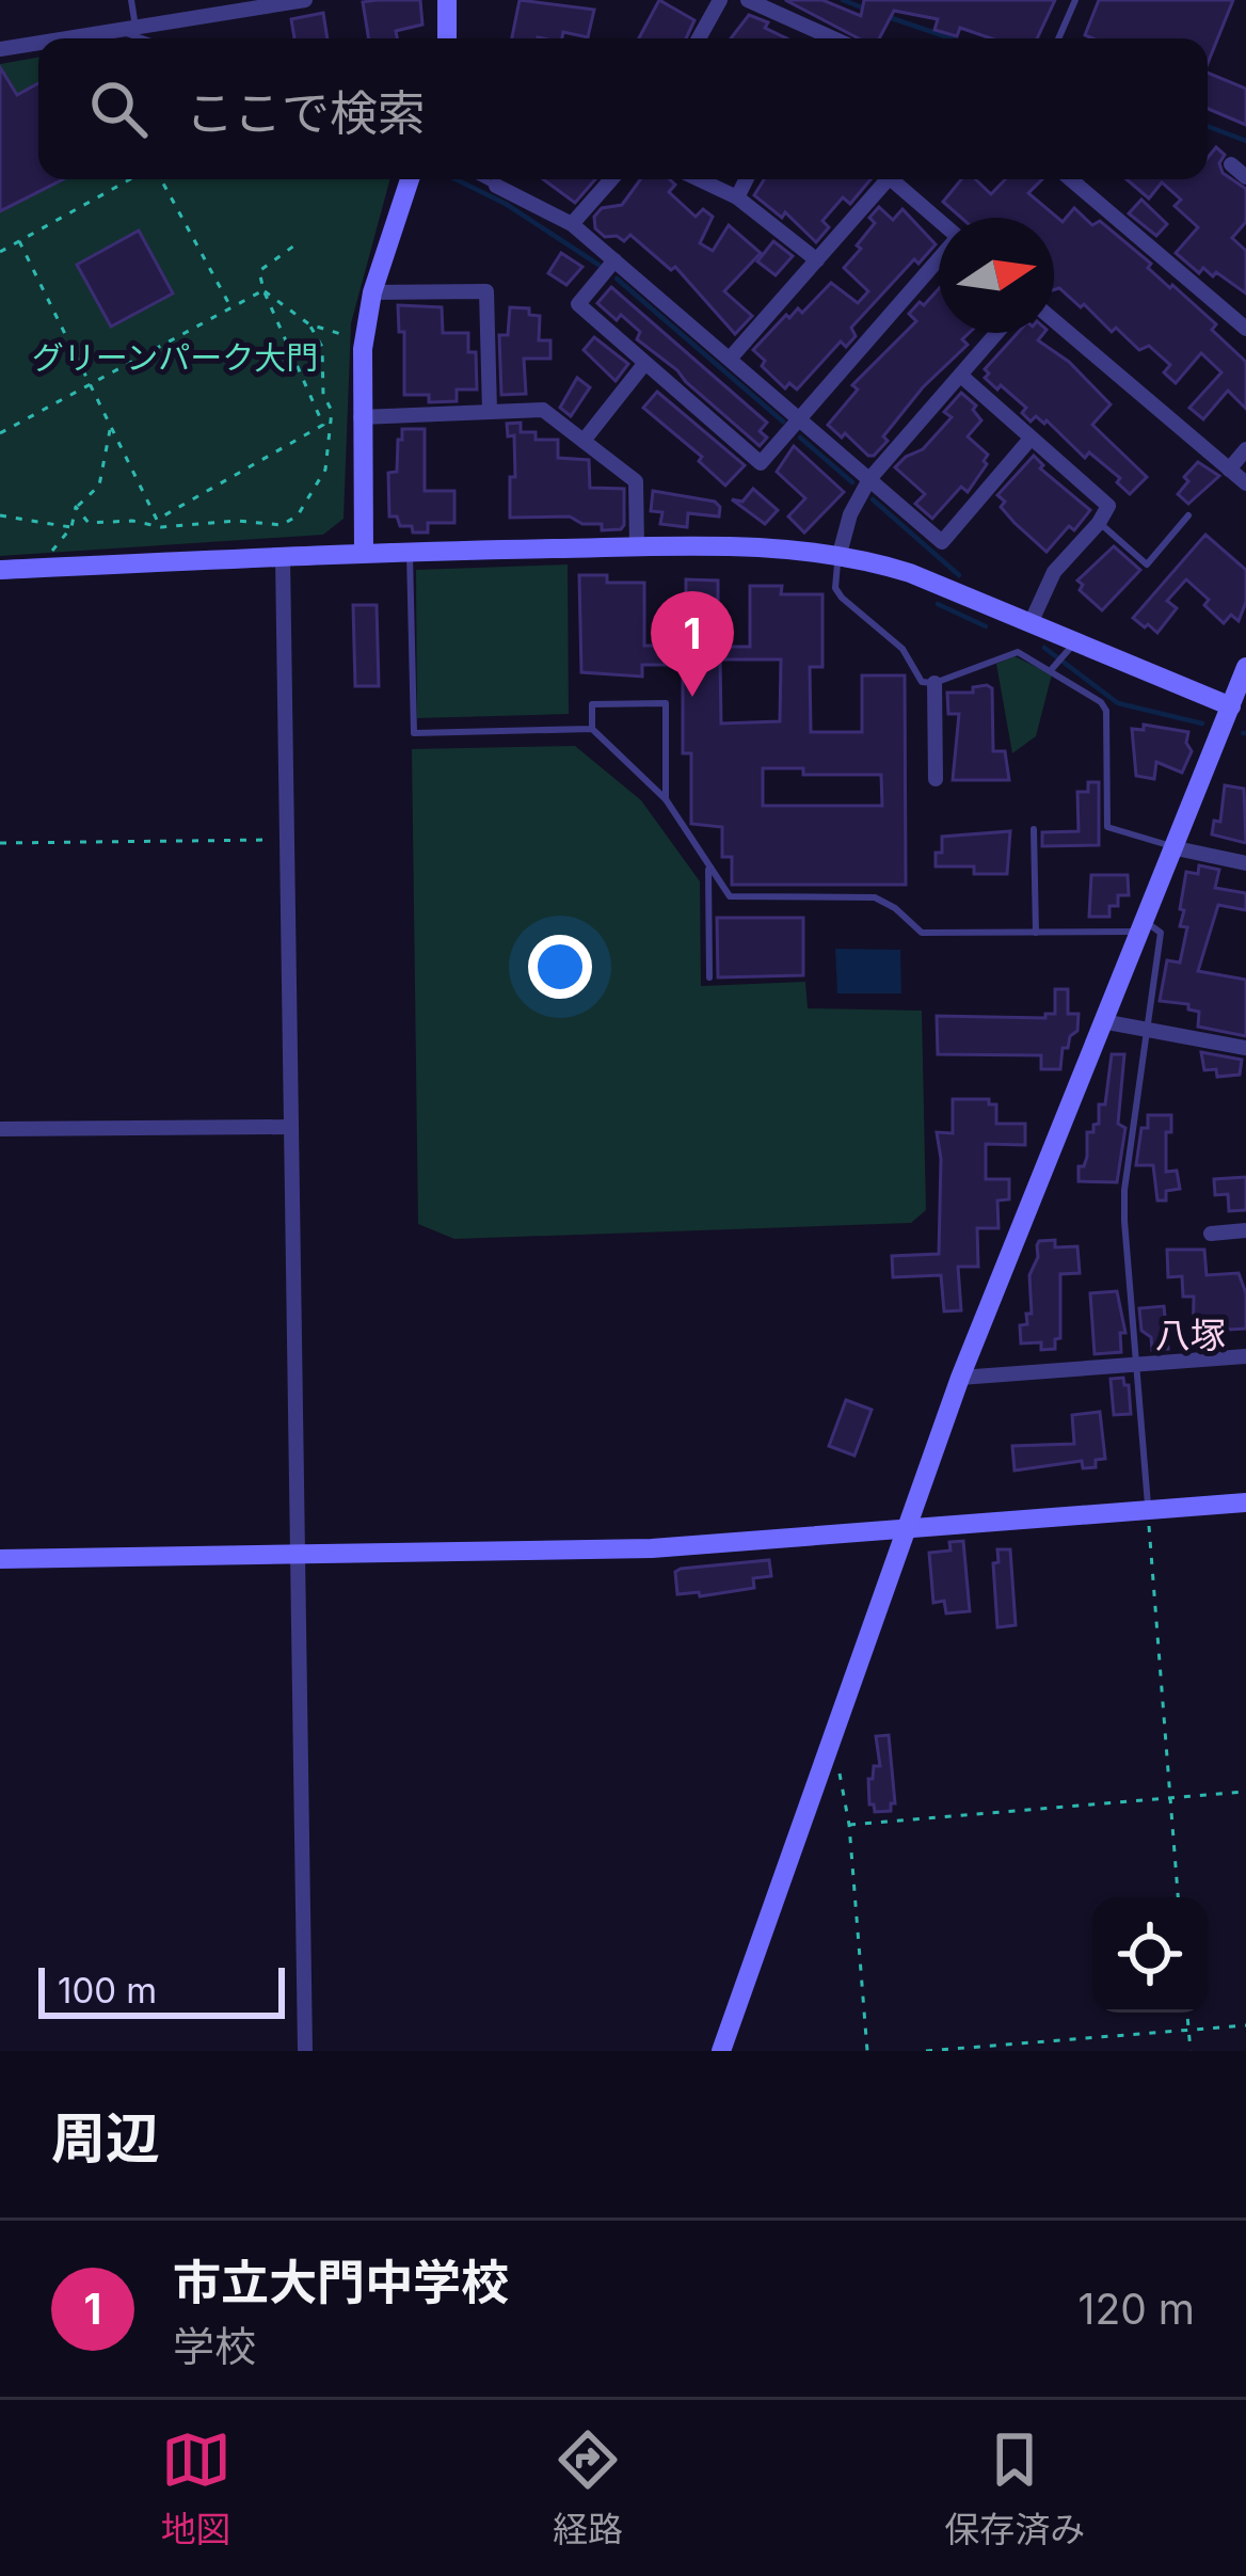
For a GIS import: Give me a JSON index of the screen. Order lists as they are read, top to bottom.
{
  "districts": ["八塚"],
  "parks": ["グリーンパーク大門"],
  "scale_bar": "100 m",
  "north": "right",
  "page": {
    "search": "ここで検索",
    "pins": "1",
    "scale": "100 m",
    "heading": "周辺",
    "list": [
      {
        "mark": "1",
        "name": "市立大門中学校",
        "note": "学校",
        "value": "120 m"
      }
    ],
    "nav": ["地図", "経路", "保存済み"]
  }
}
